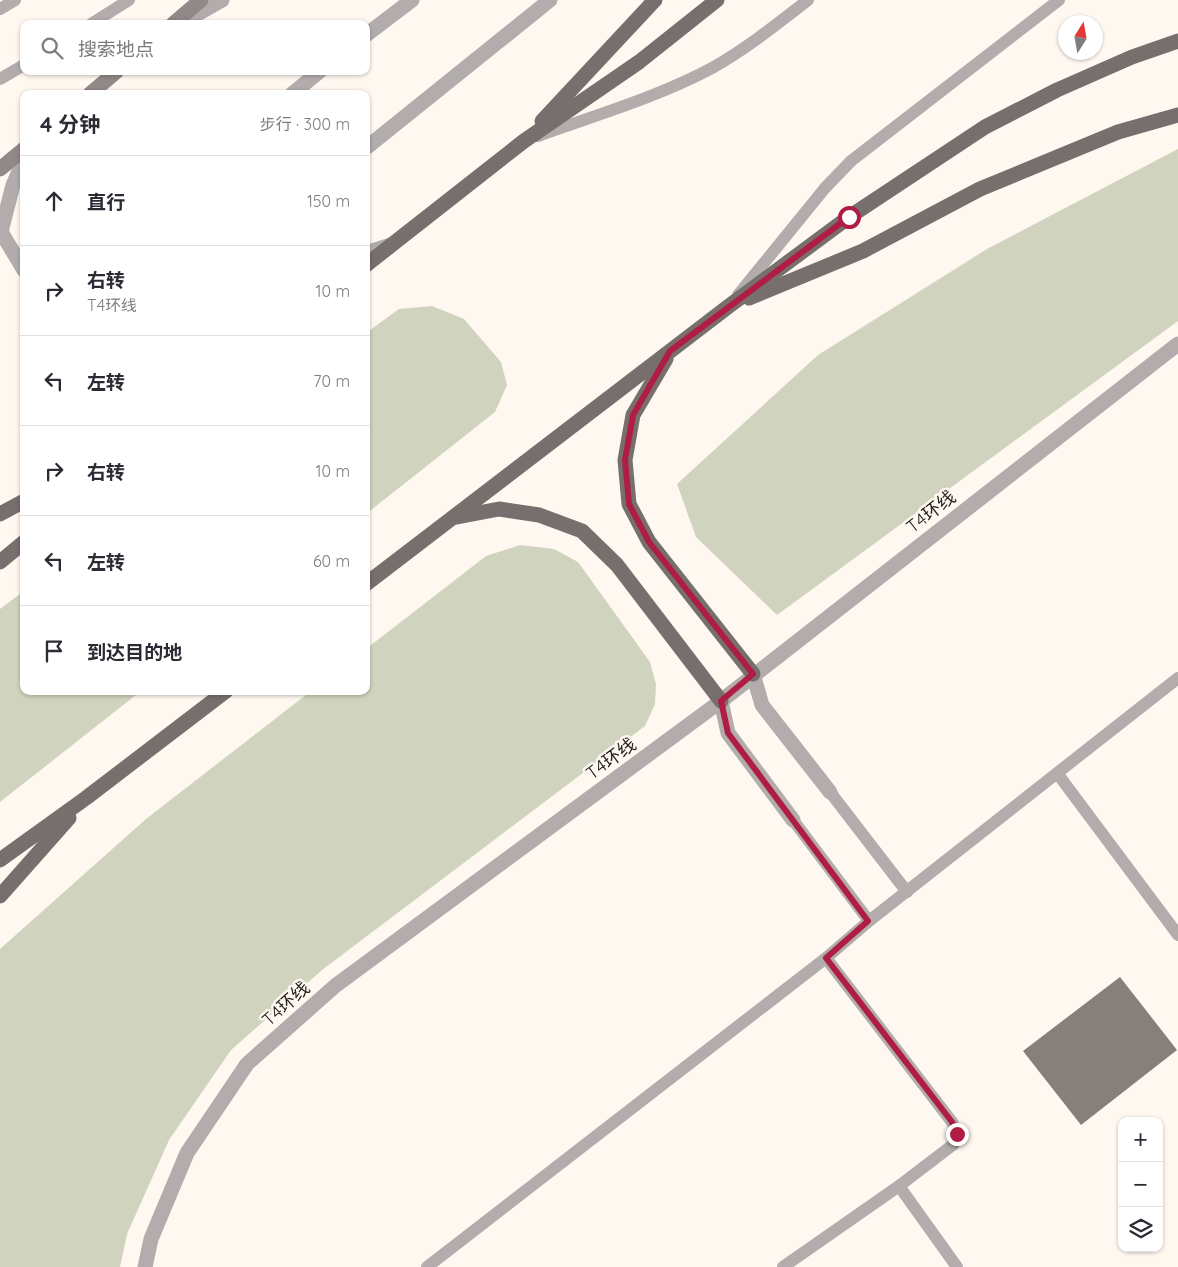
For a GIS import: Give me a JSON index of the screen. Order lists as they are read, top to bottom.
{
  "streets": {
    "street": ["T4环线"]
  },
  "north": "top",
  "page": {
    "search": "搜索地点",
    "heading": ["4 分钟", "步行 · 300 m"],
    "list": [
      ["直行", "150 m"],
      ["右转", "T4环线", "10 m"],
      ["左转", "70 m"],
      ["右转", "10 m"],
      ["左转", "60 m"],
      "到达目的地"
    ],
    "map_buttons": ["+", "−"]
  }
}
